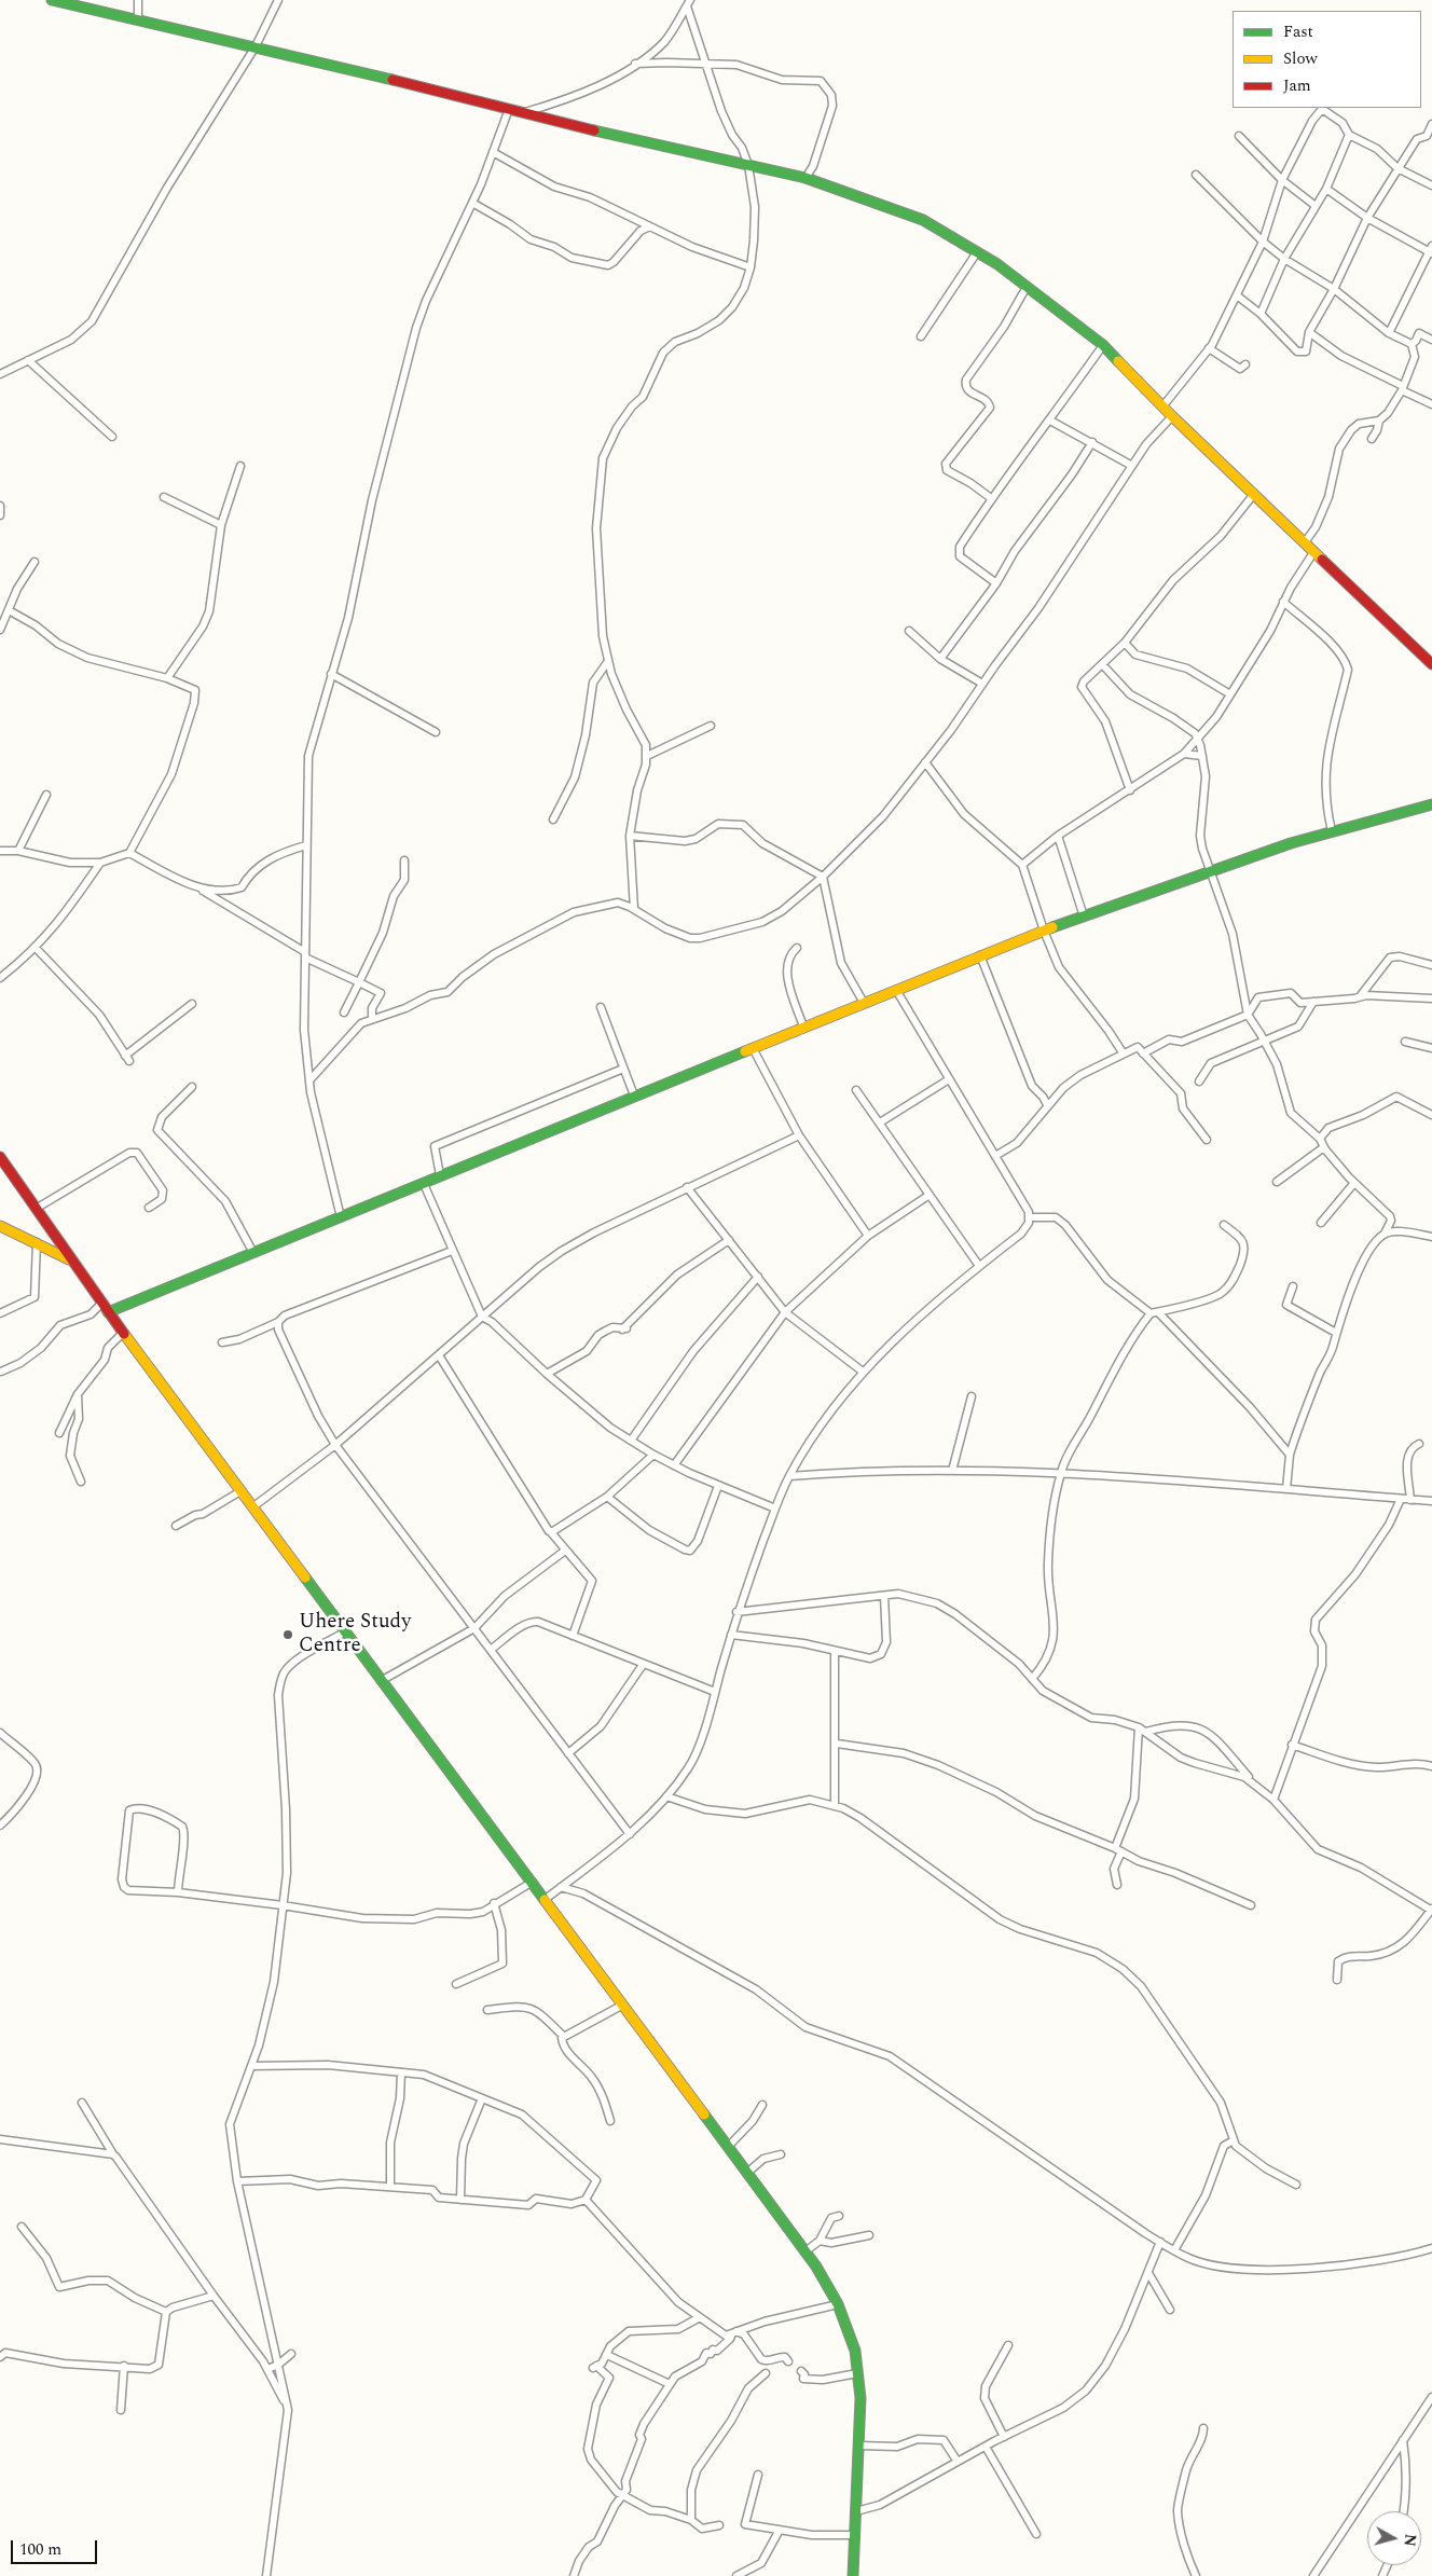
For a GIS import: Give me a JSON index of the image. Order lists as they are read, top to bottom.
{
  "places": ["Uhere Study Centre"],
  "legend": ["Fast", "Slow", "Jam"],
  "scale_bar": "100 m",
  "north": "right"
}
